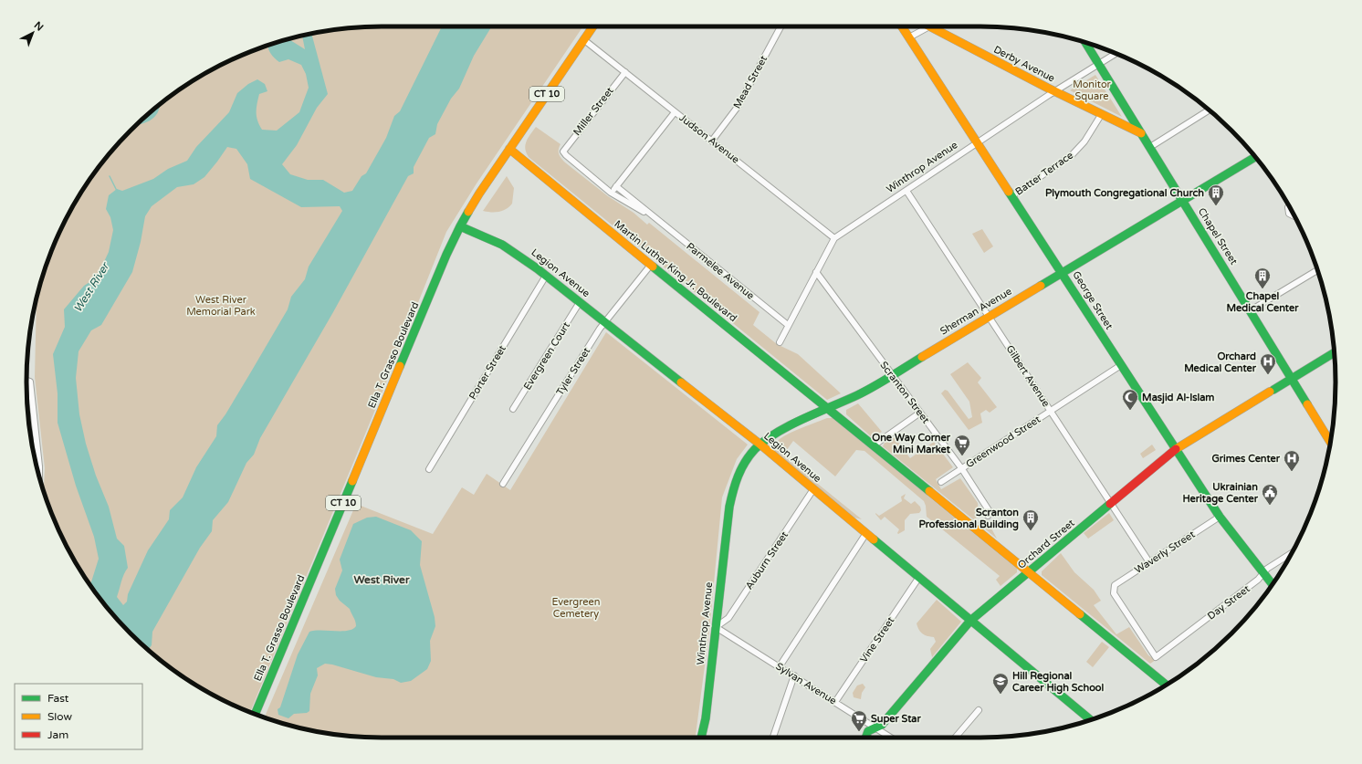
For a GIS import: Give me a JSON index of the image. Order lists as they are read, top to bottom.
{
  "streets": {
    "main road": [
      "Derby Avenue",
      "CT 10",
      "Winthrop Avenue",
      "Chapel Street",
      "Martin Luther King Jr. Boulevard",
      "Legion Avenue",
      "George Street",
      "Sherman Avenue",
      "Ella T. Grasso Boulevard",
      "Orchard Street"
    ],
    "street": [
      "Mead Street",
      "Miller Street",
      "Judson Avenue",
      "Batter Terrace",
      "Parmelee Avenue",
      "Evergreen Court",
      "Tyler Street",
      "Porter Street",
      "Gilbert Avenue",
      "Scranton Street",
      "Greenwood Street",
      "Waverly Street",
      "Auburn Street",
      "Day Street",
      "Vine Street",
      "Sylvan Avenue"
    ]
  },
  "crossings": [
    ["Derby Avenue", "Winthrop Avenue"],
    ["Derby Avenue", "Batter Terrace"],
    ["Derby Avenue", "Chapel Street"],
    ["Mead Street", "Judson Avenue"],
    ["Miller Street", "Judson Avenue"],
    ["Miller Street", "Parmelee Avenue"],
    ["Judson Avenue", "Winthrop Avenue"],
    ["Judson Avenue", "Ella T. Grasso Boulevard"],
    ["Winthrop Avenue", "Chapel Street"],
    ["Winthrop Avenue", "Parmelee Avenue"],
    ["Winthrop Avenue", "George Street"],
    ["Winthrop Avenue", "Sherman Avenue"],
    ["Winthrop Avenue", "Gilbert Avenue"],
    ["Winthrop Avenue", "Scranton Street"],
    ["Winthrop Avenue", "Auburn Street"],
    ["Winthrop Avenue", "Sylvan Avenue"],
    ["Batter Terrace", "George Street"],
    ["Chapel Street", "Sherman Avenue"],
    ["Chapel Street", "Orchard Street"],
    ["Martin Luther King Jr. Boulevard", "Sherman Avenue"],
    ["Martin Luther King Jr. Boulevard", "Ella T. Grasso Boulevard"],
    ["Martin Luther King Jr. Boulevard", "Tyler Street"],
    ["Martin Luther King Jr. Boulevard", "Orchard Street"],
    ["Legion Avenue", "Sherman Avenue"],
    ["Legion Avenue", "Ella T. Grasso Boulevard"],
    ["Legion Avenue", "Evergreen Court"],
    ["Legion Avenue", "Tyler Street"],
    ["Legion Avenue", "Porter Street"],
    ["Legion Avenue", "Orchard Street"],
    ["Legion Avenue", "Auburn Street"],
    ["Legion Avenue", "Vine Street"],
    ["George Street", "Sherman Avenue"],
    ["George Street", "Greenwood Street"],
    ["George Street", "Orchard Street"],
    ["George Street", "Waverly Street"],
    ["George Street", "Day Street"],
    ["Sherman Avenue", "Gilbert Avenue"],
    ["Sherman Avenue", "Scranton Street"],
    ["Gilbert Avenue", "Greenwood Street"],
    ["Gilbert Avenue", "Orchard Street"],
    ["Gilbert Avenue", "Waverly Street"],
    ["Scranton Street", "Greenwood Street"],
    ["Orchard Street", "Sylvan Avenue"],
    ["Waverly Street", "Day Street"],
    ["Auburn Street", "Sylvan Avenue"],
    ["Vine Street", "Sylvan Avenue"]
  ],
  "districts": ["West River"],
  "water": ["West River"],
  "parks": ["Monitor Square", "West River Memorial Park", "Evergreen Cemetery"],
  "places": {
    "building": ["Plymouth Congregational Church", "Chapel Medical Center", "Scranton Professional Building"],
    "hospital": ["Orchard Medical Center", "Grimes Center"],
    "mosque": ["Masjid Al-Islam"],
    "supermarket": ["One Way Corner Mini Market", "Super Star"],
    "public building": ["Ukrainian Heritage Center"],
    "school or university": ["Hill Regional Career High School"]
  },
  "legend": ["Fast", "Slow", "Jam"],
  "north": "top right"
}
